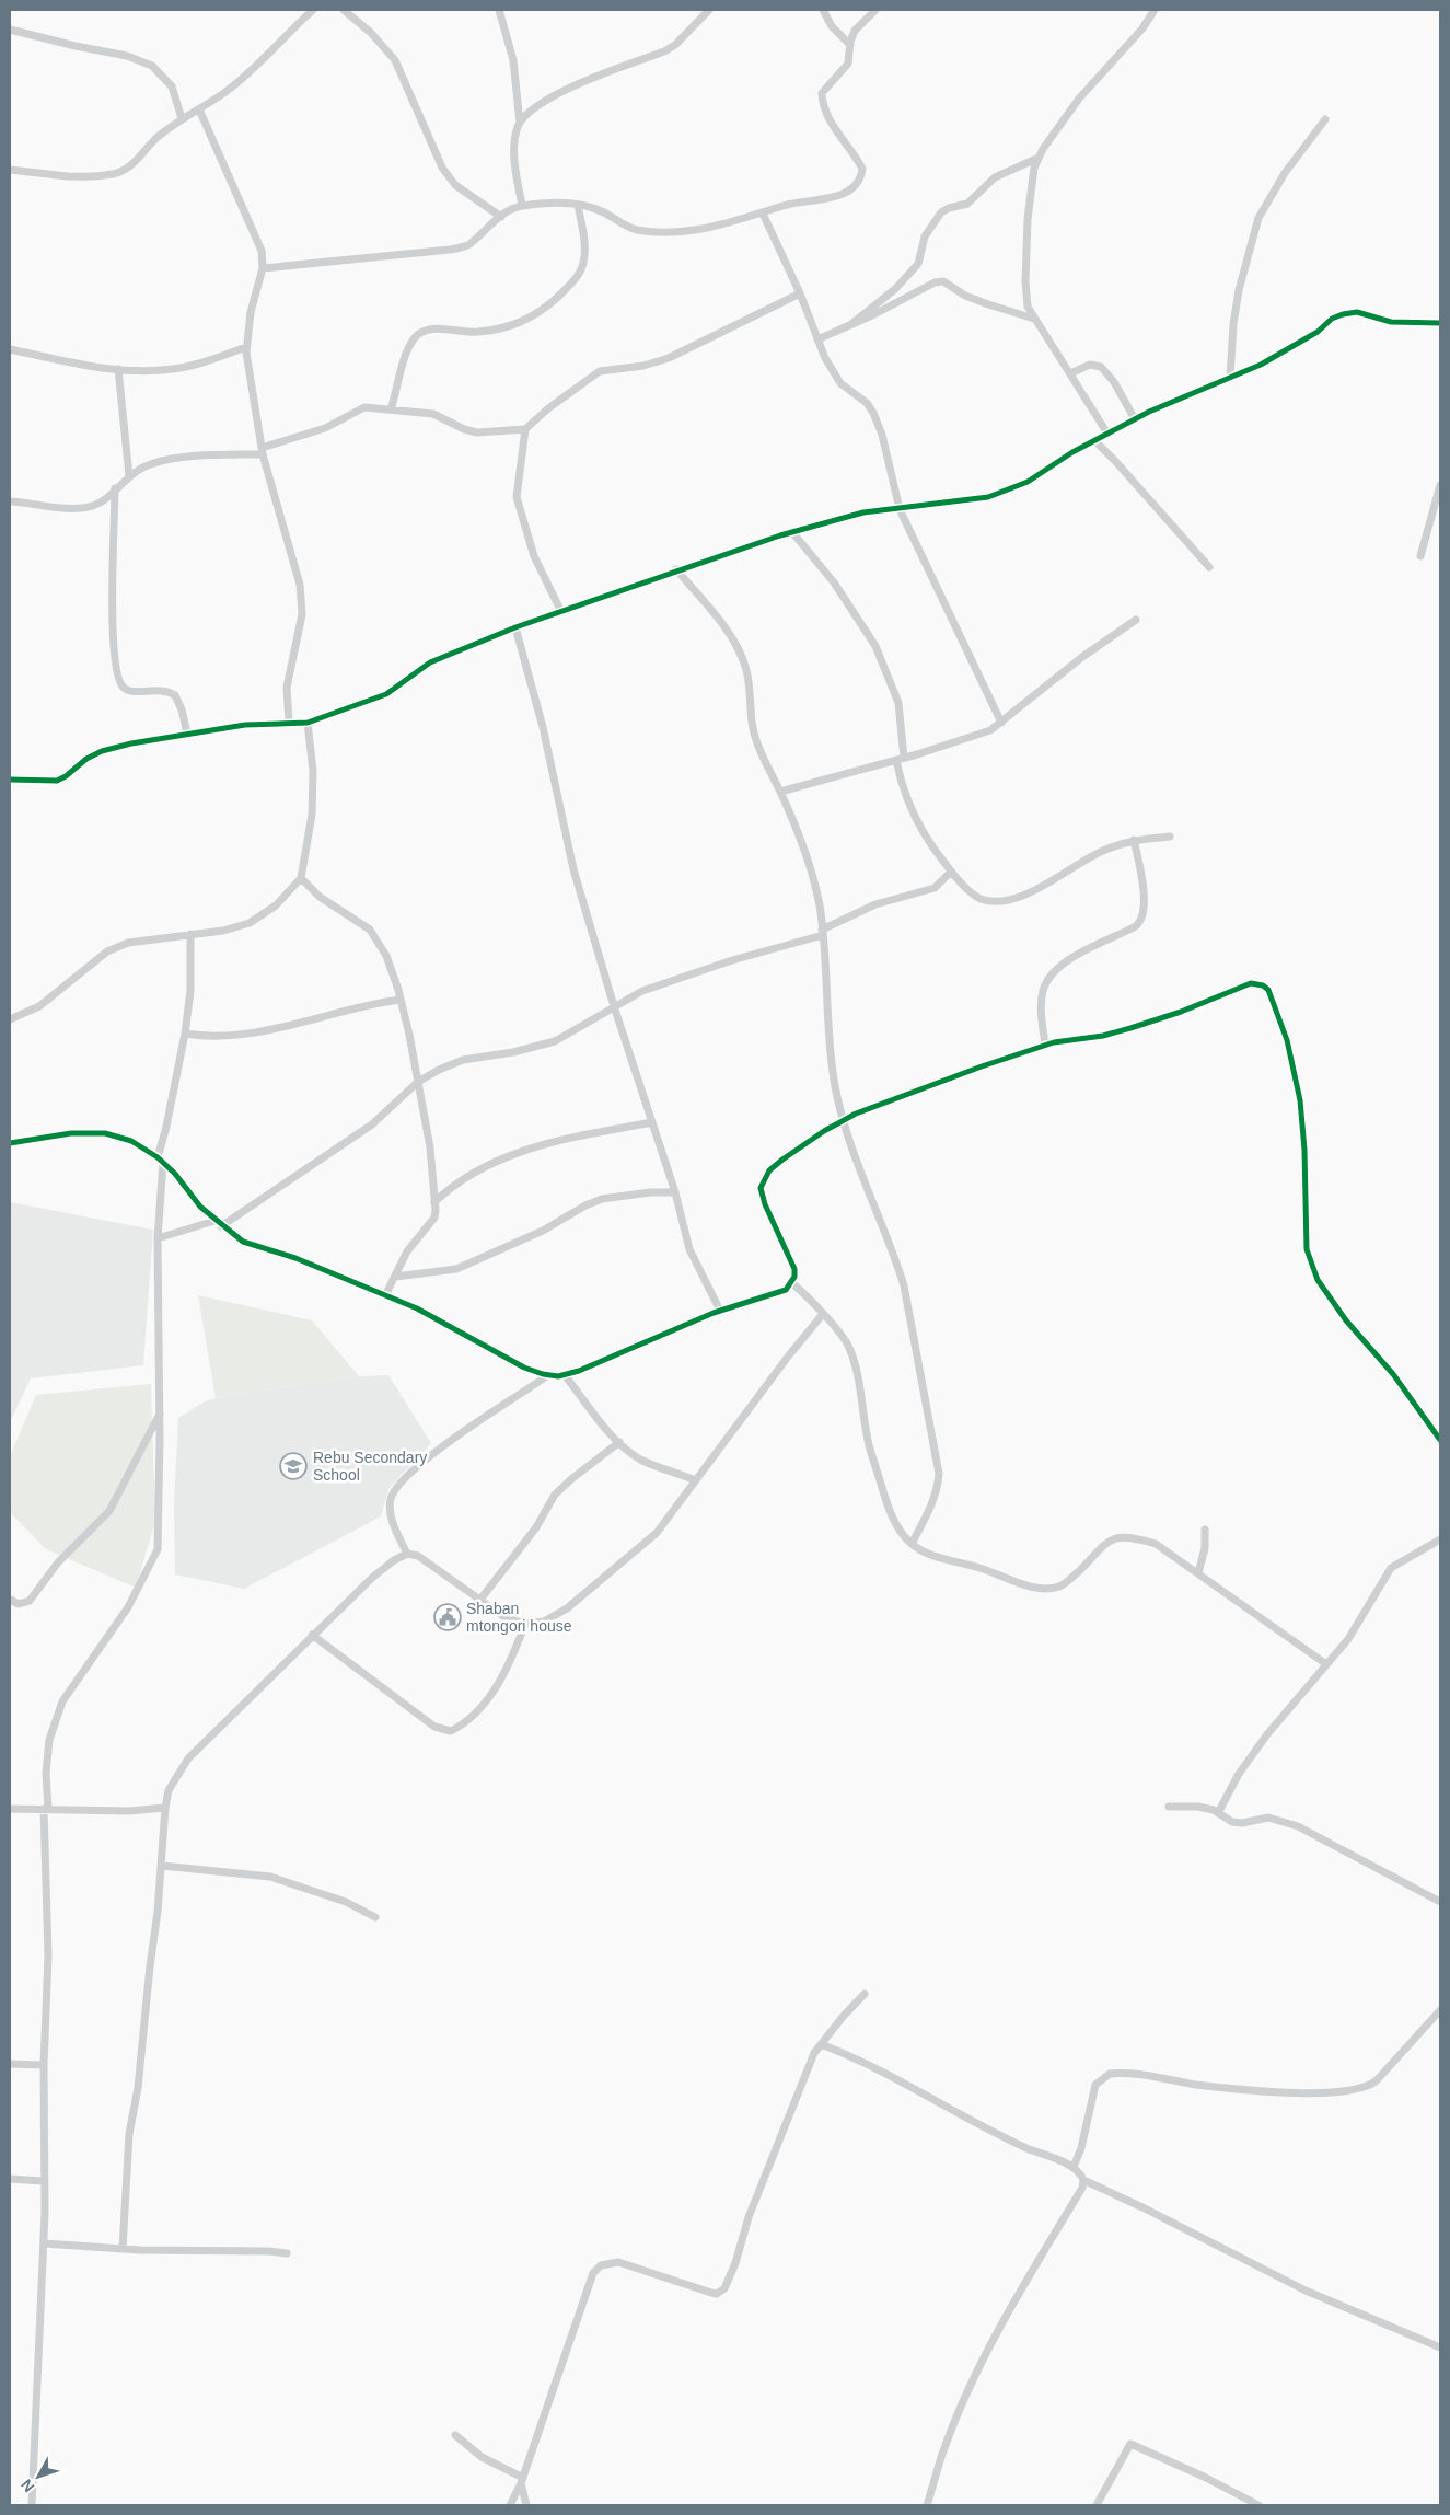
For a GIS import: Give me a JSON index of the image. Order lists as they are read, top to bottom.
{
  "places": {
    "school or university": ["Rebu Secondary School"],
    "public building": ["Shaban mtongori house"]
  },
  "north": "bottom left"
}
